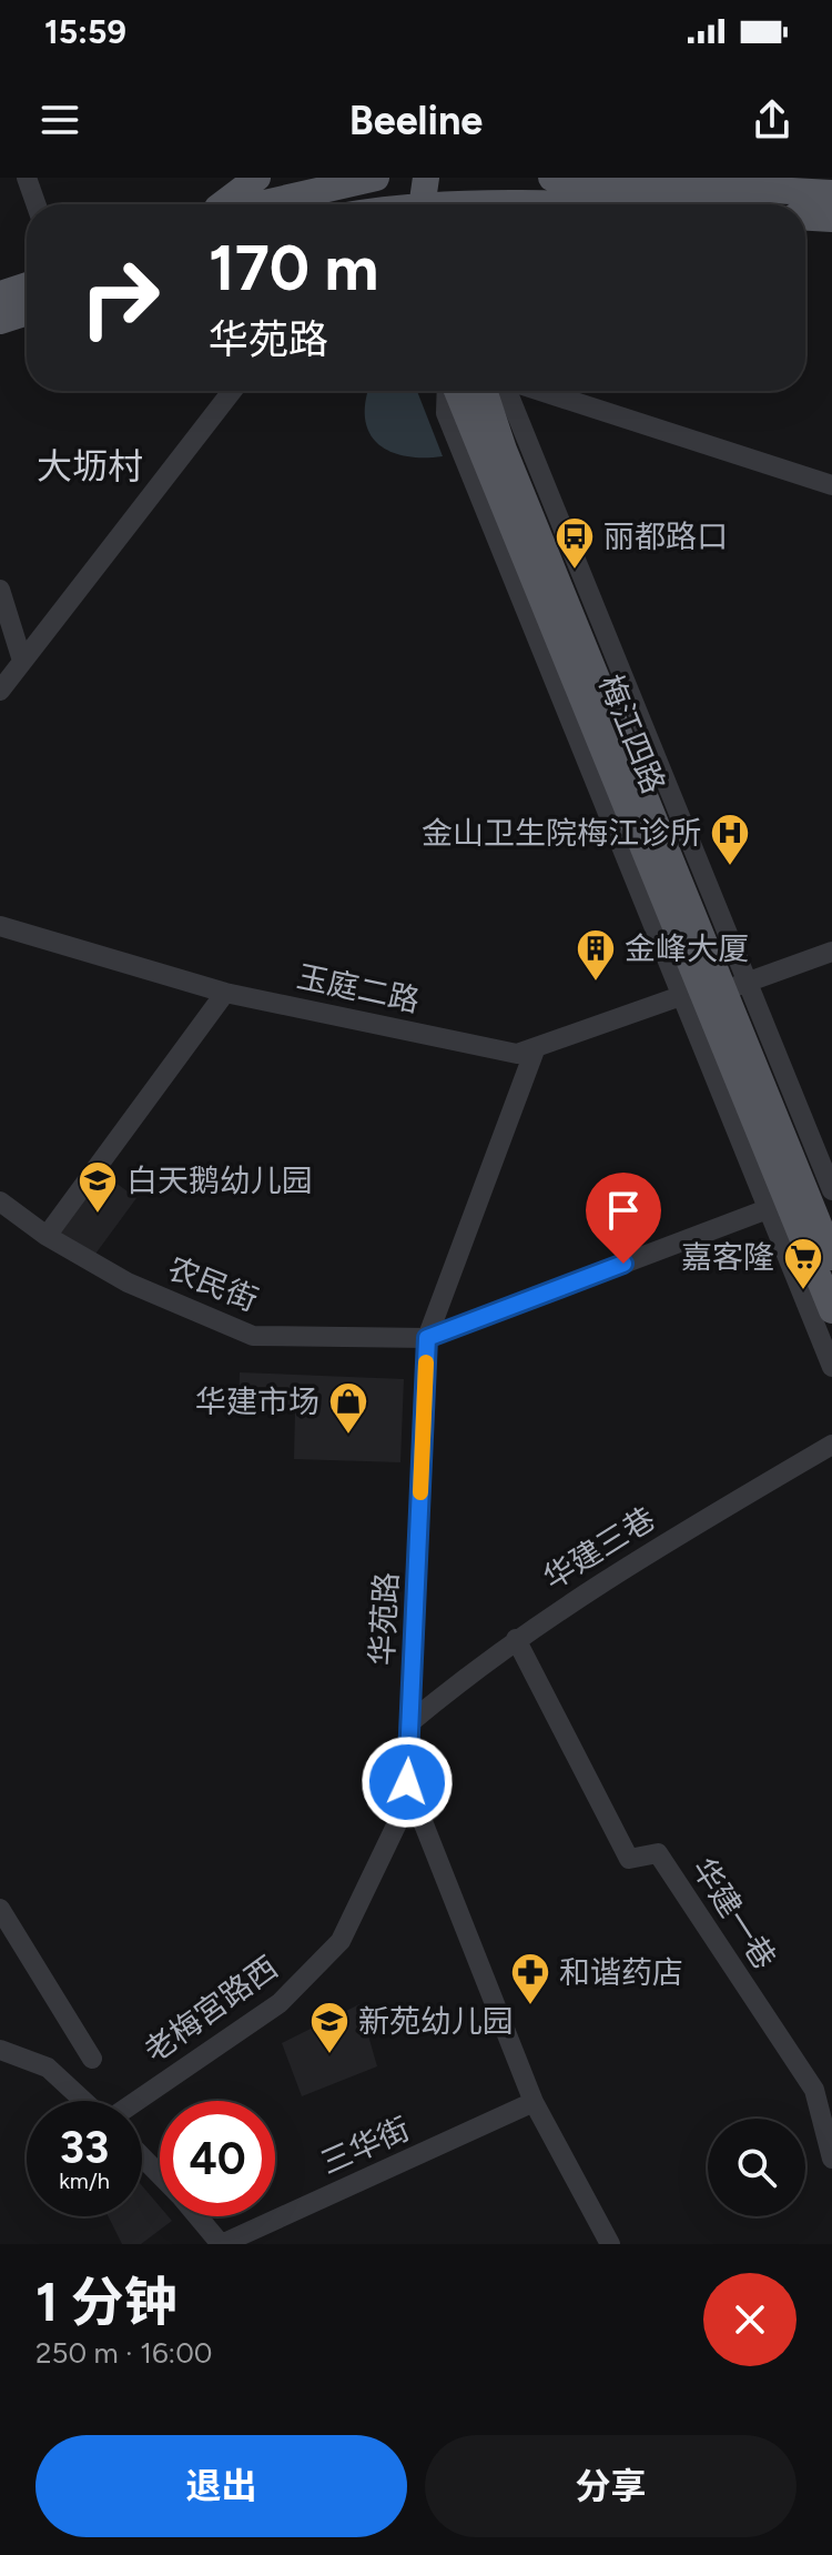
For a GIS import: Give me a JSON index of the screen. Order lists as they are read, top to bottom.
{
  "streets": {
    "main road": ["梅江四路"],
    "street": [
      "玉庭二路",
      "农民街",
      "华建三巷",
      "华苑路",
      "华建一巷",
      "老梅宮路西",
      "三华街"
    ]
  },
  "crossings": [
    ["梅江四路", "玉庭二路"],
    ["玉庭二路", "华苑路"],
    ["农民街", "华苑路"],
    ["华建三巷", "华苑路"],
    ["华建三巷", "华建一巷"],
    ["华苑路", "老梅宮路西"],
    ["华苑路", "三华街"]
  ],
  "districts": ["大坜村"],
  "places": {
    "bus stop": ["丽都路口"],
    "hospital": ["金山卫生院梅江诊所"],
    "building": ["金峰大厦"],
    "school or university": ["白天鹅幼儿园", "新苑幼儿园"],
    "supermarket": ["嘉客隆"],
    "shop": ["华建市场"],
    "pharmacy": ["和谐药店"]
  },
  "page": {
    "status": "15:59",
    "header": "Beeline",
    "turn": ["170 m", "华苑路"],
    "speed": "33 km/h",
    "limit": "40",
    "heading": ["1 分钟", "250 m · 16:00"],
    "buttons": ["退出", "分享"]
  }
}
